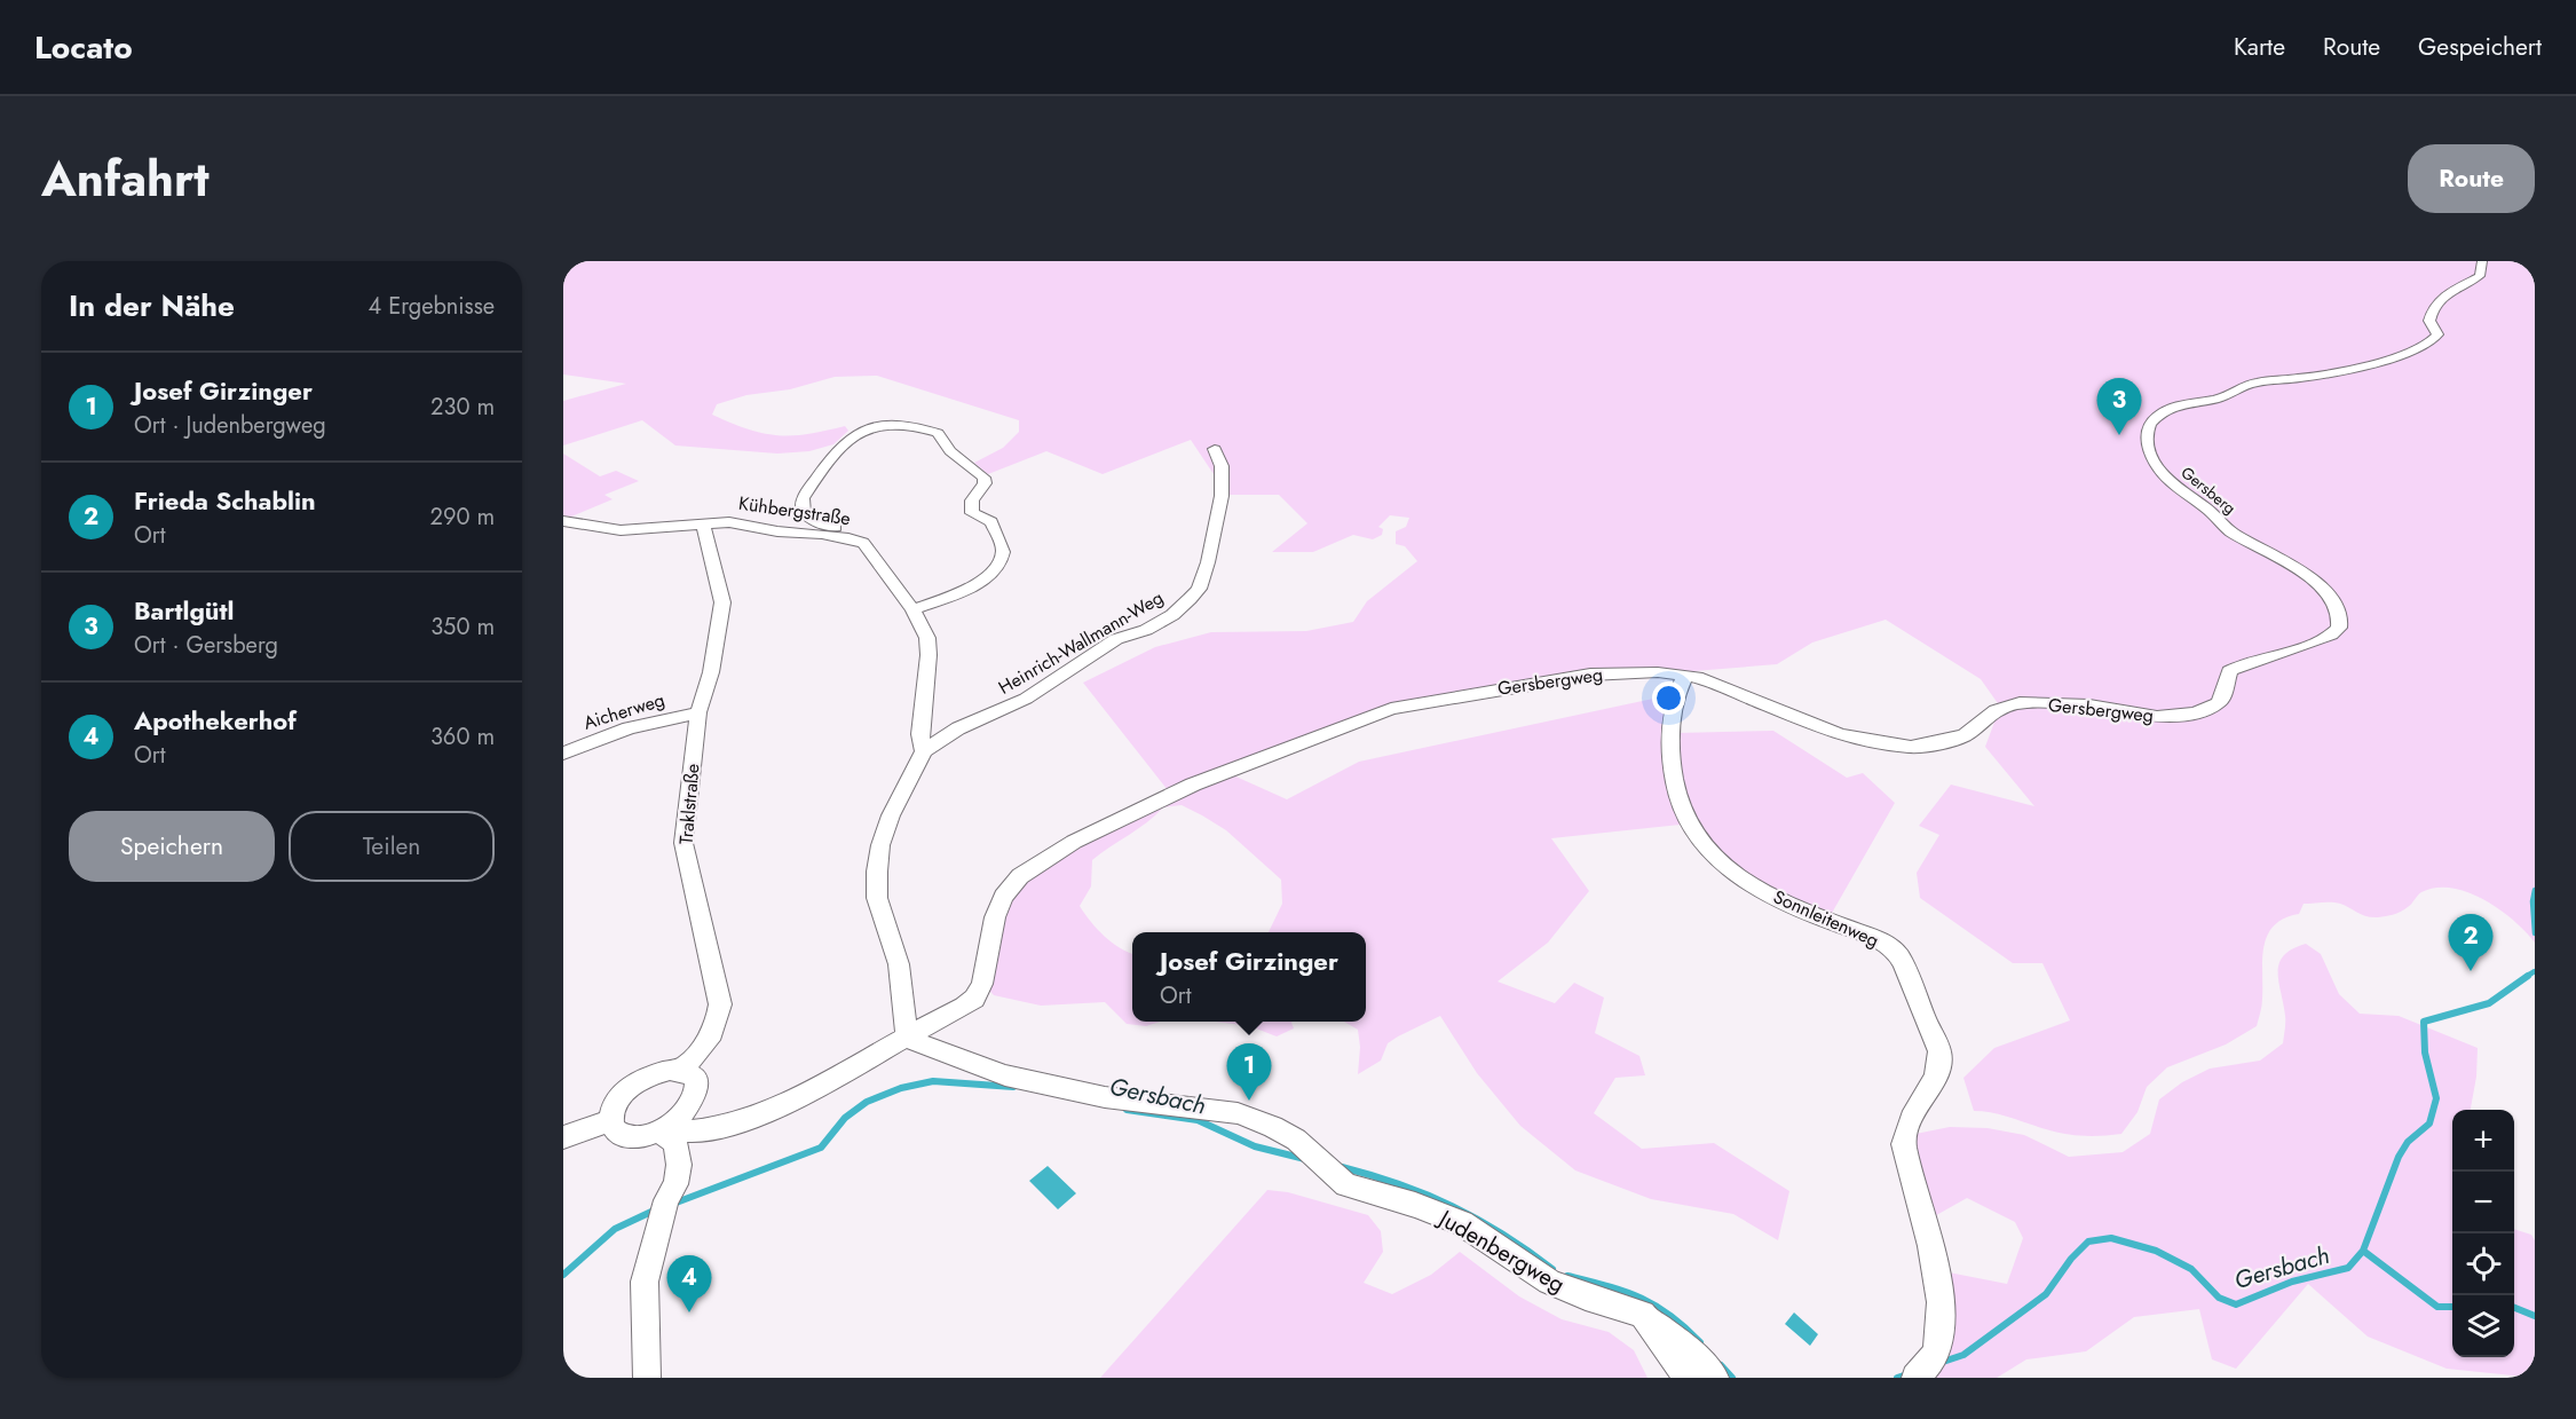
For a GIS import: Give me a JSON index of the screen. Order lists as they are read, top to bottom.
{
  "streets": {
    "street": [
      "Gersberg",
      "Kühbergstraße",
      "Heinrich-Wallmann-Weg",
      "Gersbergweg",
      "Aicherweg",
      "Traklstraße",
      "Sonnleitenweg",
      "Judenbergweg"
    ]
  },
  "crossings": [
    ["Gersberg", "Gersbergweg"],
    ["Kühbergstraße", "Heinrich-Wallmann-Weg"],
    ["Kühbergstraße", "Traklstraße"],
    ["Gersbergweg", "Sonnleitenweg"],
    ["Gersbergweg", "Judenbergweg"],
    ["Aicherweg", "Traklstraße"]
  ],
  "water": ["Gersbach"],
  "page": {
    "header": "Locato",
    "nav": ["Karte", "Route", "Gespeichert"],
    "title": "Anfahrt",
    "buttons": [
      "Route",
      ["Speichern", "Teilen"]
    ],
    "heading": ["In der Nähe", "4 Ergebnisse"],
    "list": [
      {
        "mark": "1",
        "name": "Josef Girzinger",
        "note": "Ort · Judenbergweg",
        "value": "230 m"
      },
      {
        "mark": "2",
        "name": "Frieda Schablin",
        "note": "Ort",
        "value": "290 m"
      },
      {
        "mark": "3",
        "name": "Bartlgütl",
        "note": "Ort · Gersberg",
        "value": "350 m"
      },
      {
        "mark": "4",
        "name": "Apothekerhof",
        "note": "Ort",
        "value": "360 m"
      }
    ],
    "pins": [
      "3",
      "2",
      "1",
      "4"
    ],
    "popup": ["Josef Girzinger", "Ort"],
    "map_buttons": ["+", "−"]
  }
}
